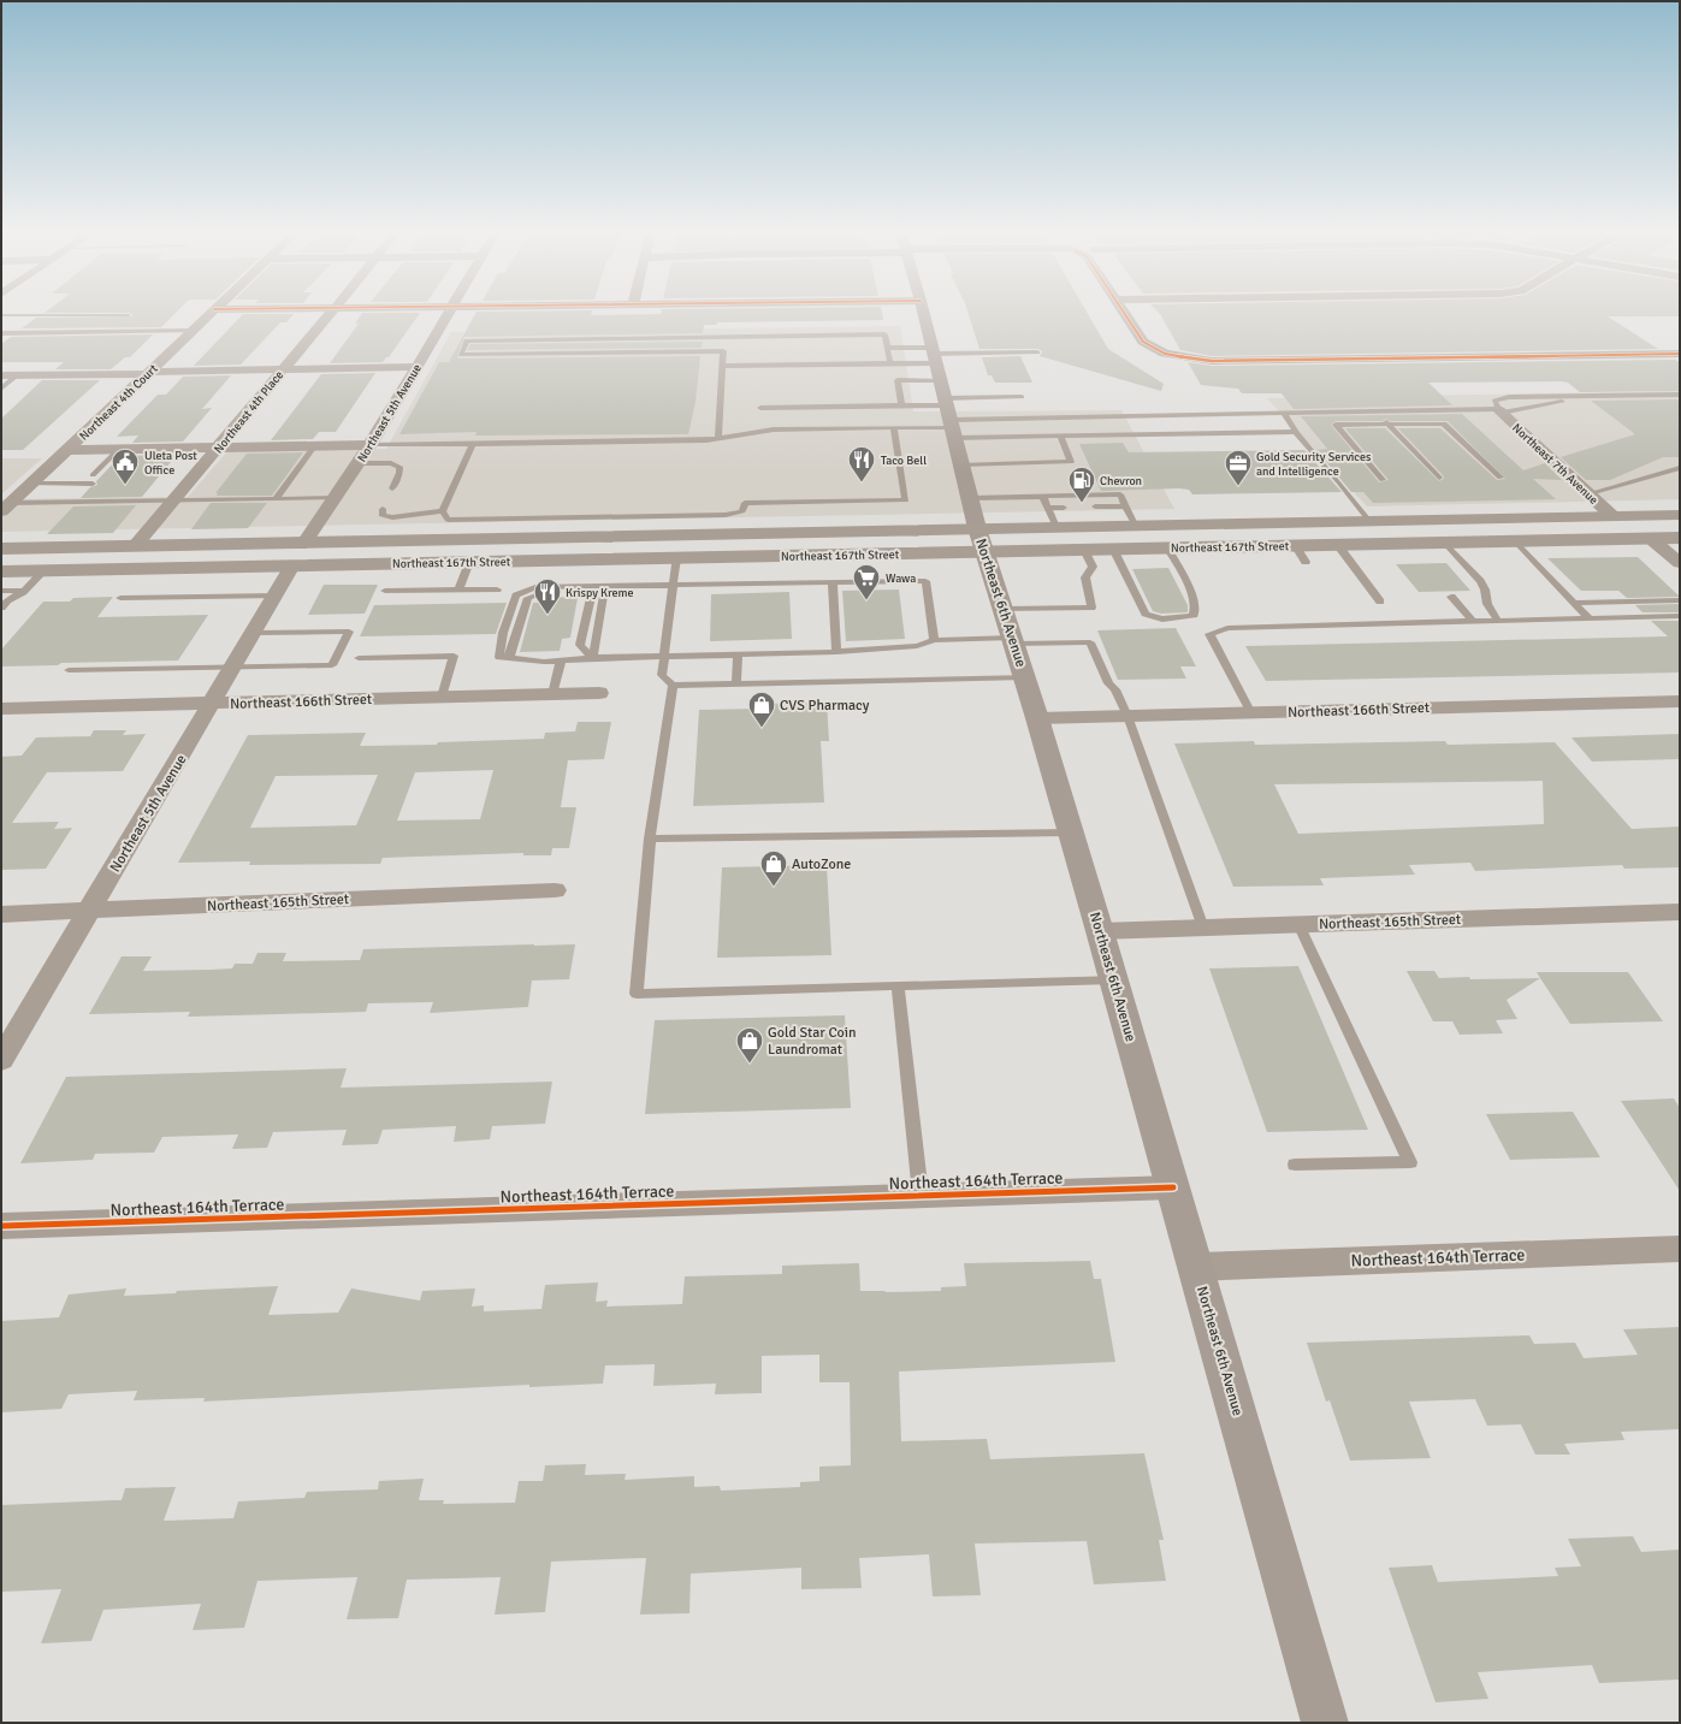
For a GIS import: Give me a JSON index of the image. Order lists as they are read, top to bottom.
{
  "streets": {
    "main road": ["Northeast 167th Street", "Northeast 6th Avenue"],
    "street": [
      "Northeast 4th Court",
      "Northeast 4th Place",
      "Northeast 5th Avenue",
      "Northeast 7th Avenue",
      "Northeast 166th Street",
      "Northeast 165th Street",
      "Northeast 164th Terrace"
    ]
  },
  "crossings": [
    ["Northeast 4th Place", "Northeast 167th Street"],
    ["Northeast 5th Avenue", "Northeast 167th Street"],
    ["Northeast 5th Avenue", "Northeast 166th Street"],
    ["Northeast 5th Avenue", "Northeast 165th Street"],
    ["Northeast 7th Avenue", "Northeast 167th Street"],
    ["Northeast 167th Street", "Northeast 6th Avenue"],
    ["Northeast 6th Avenue", "Northeast 166th Street"],
    ["Northeast 6th Avenue", "Northeast 165th Street"],
    ["Northeast 6th Avenue", "Northeast 164th Terrace"]
  ],
  "places": {
    "restaurant": ["Taco Bell", "Krispy Kreme"],
    "public building": ["Uleta Post Office"],
    "office": ["Gold Security Services and Intelligence"],
    "fuel station": ["Chevron"],
    "supermarket": ["Wawa"],
    "shop": ["CVS Pharmacy", "AutoZone", "Gold Star Coin Laundromat"]
  }
}
